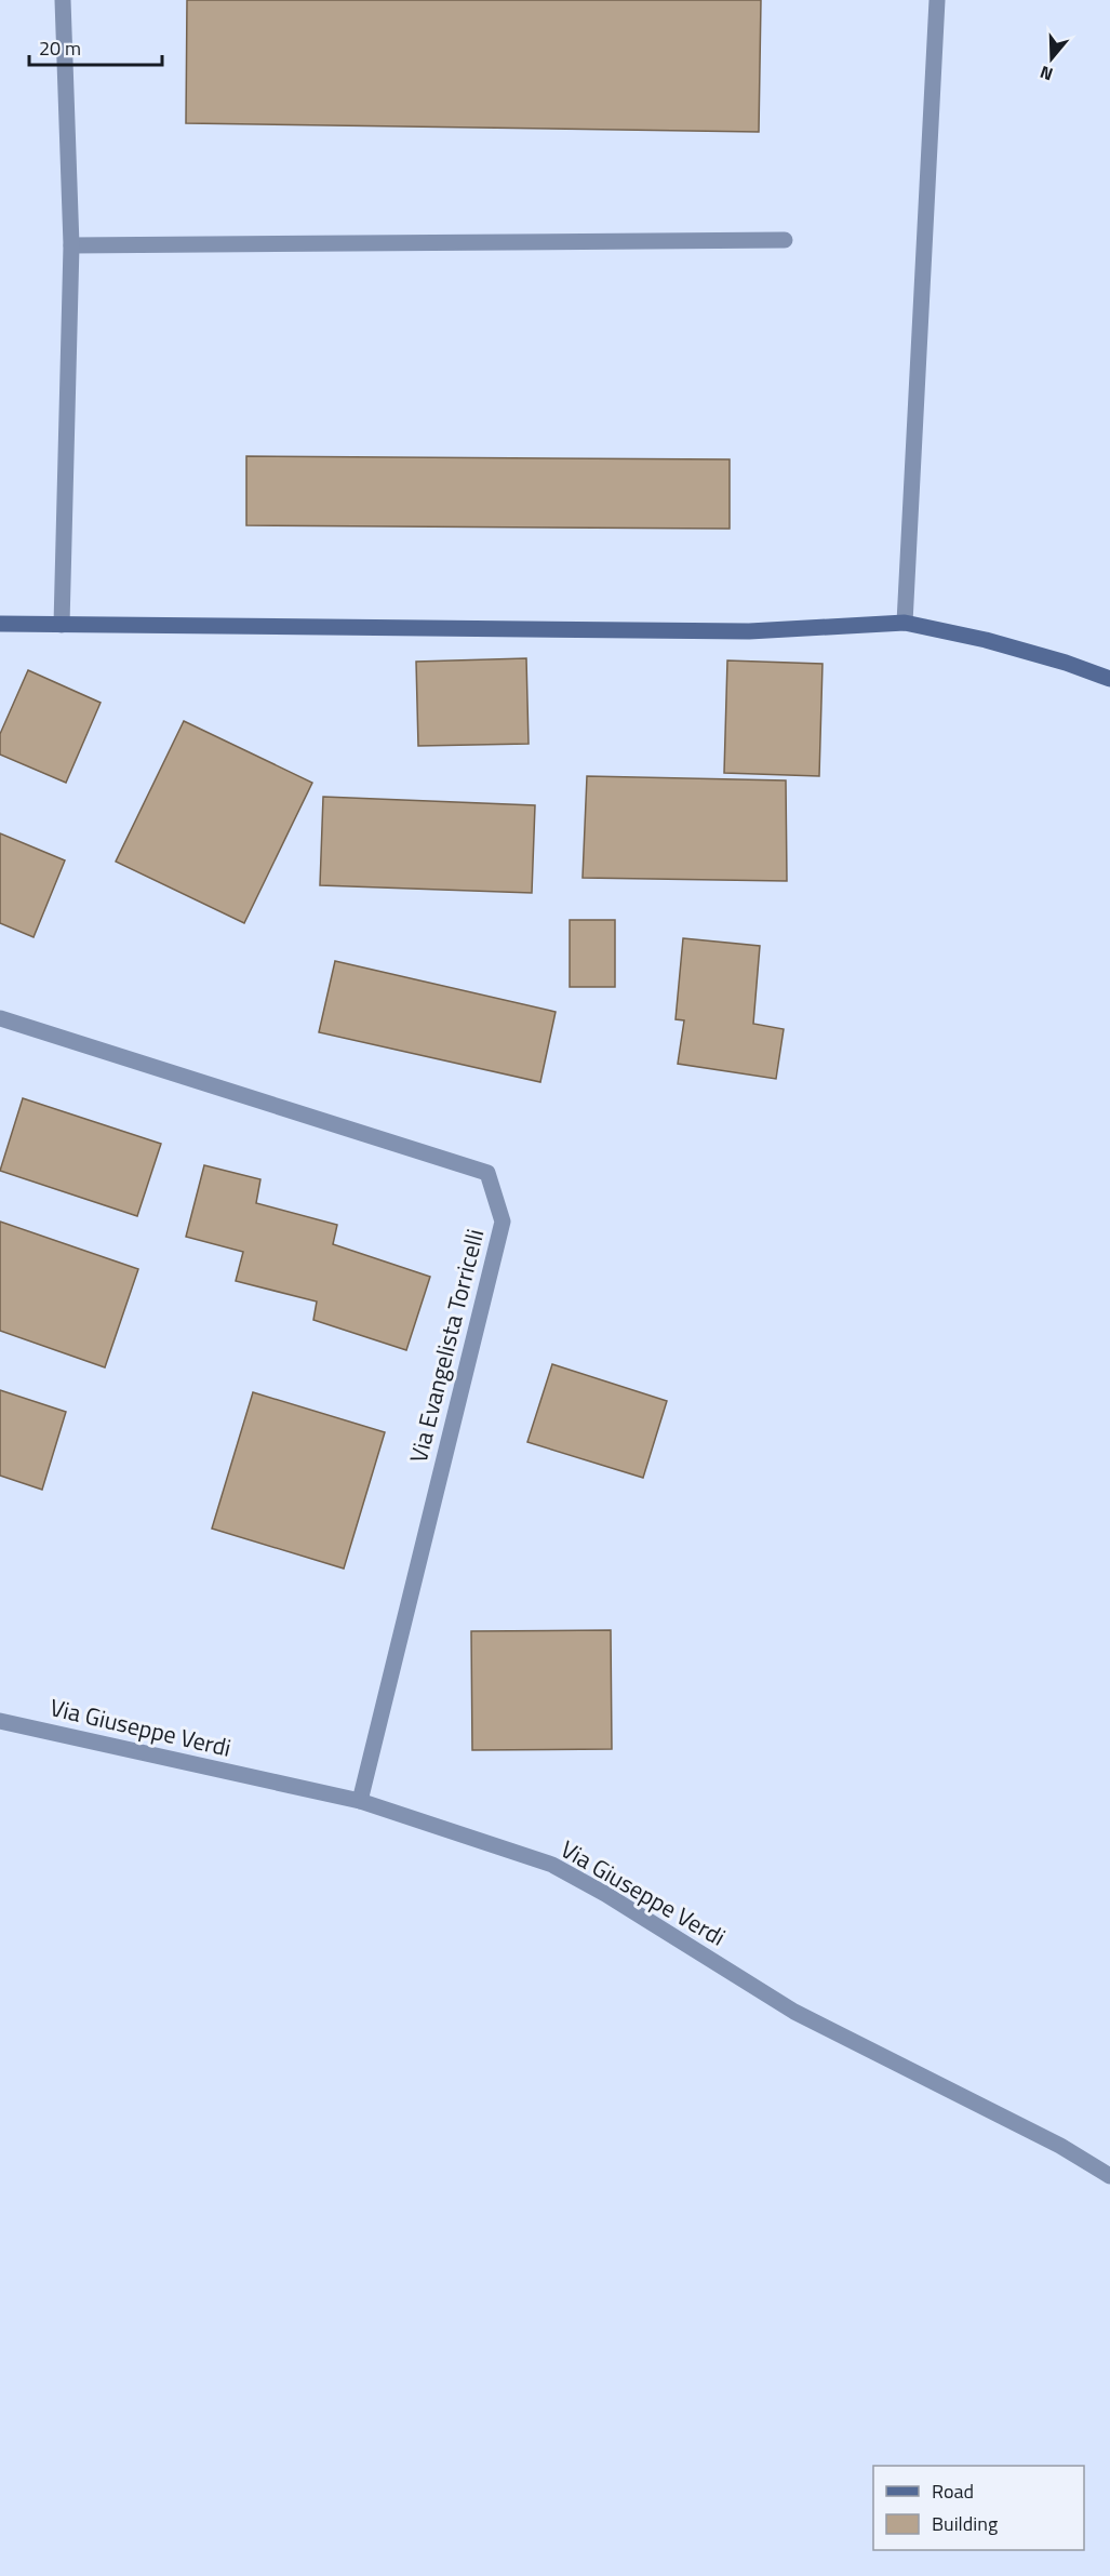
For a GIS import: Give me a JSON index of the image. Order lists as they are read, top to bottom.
{
  "streets": {
    "street": ["Via Evangelista Torricelli", "Via Giuseppe Verdi"]
  },
  "crossings": [
    ["Via Evangelista Torricelli", "Via Giuseppe Verdi"]
  ],
  "legend": ["Road", "Building"],
  "scale_bar": "20 m",
  "north": "bottom"
}
